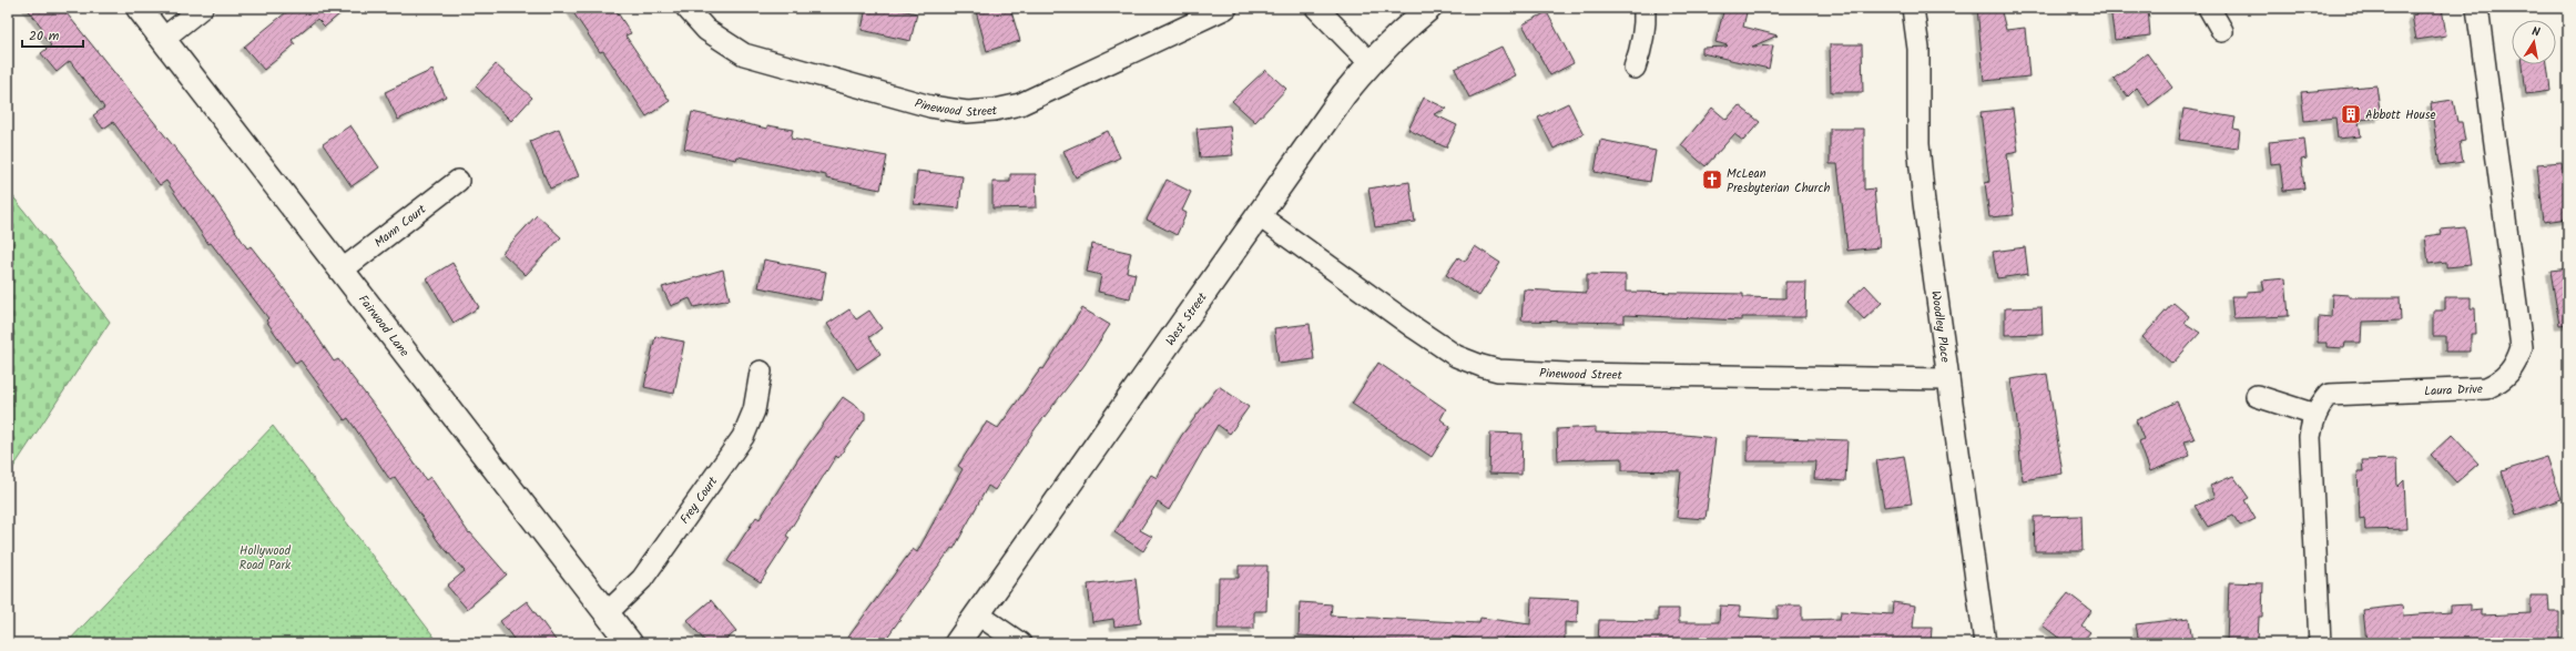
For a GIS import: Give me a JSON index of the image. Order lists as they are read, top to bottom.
{
  "streets": {
    "street": [
      "Pinewood Street",
      "Mann Court",
      "West Street",
      "Fairwood Lane",
      "Woodley Place",
      "Laura Drive",
      "Frey Court"
    ]
  },
  "crossings": [
    ["Pinewood Street", "West Street"],
    ["Pinewood Street", "Woodley Place"],
    ["Mann Court", "Fairwood Lane"],
    ["Fairwood Lane", "Frey Court"]
  ],
  "parks": ["Hollywood Road Park"],
  "places": {
    "building": ["Abbott House"],
    "church": ["McLean Presbyterian Church"]
  },
  "scale_bar": "20 m",
  "north": "top"
}
